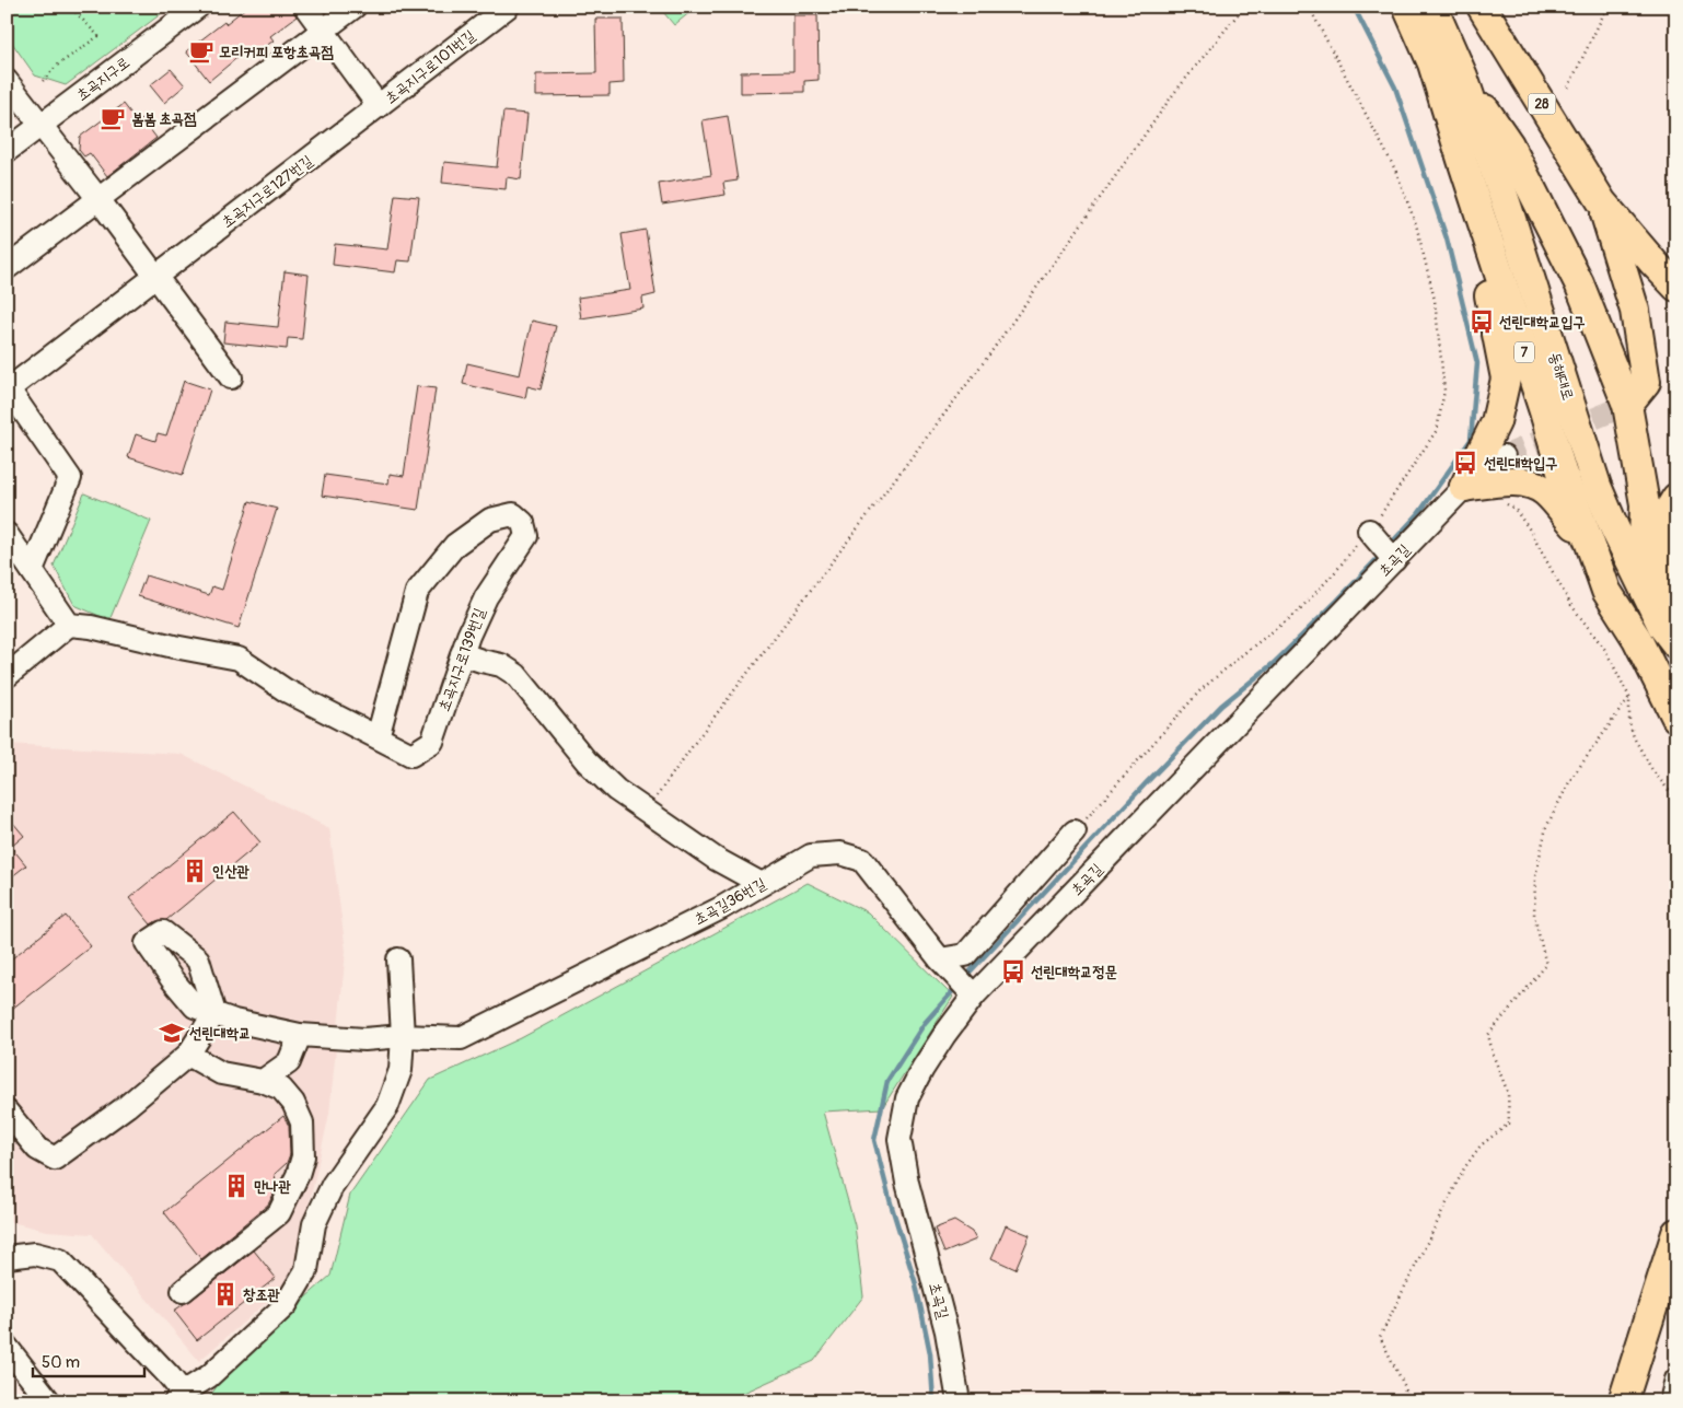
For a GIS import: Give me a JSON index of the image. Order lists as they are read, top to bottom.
{
  "streets": {
    "main road": ["28", "7", "동해대로"],
    "street": [
      "초곡지구로101번길",
      "초곡지구로",
      "초곡지구로127번길",
      "초곡길",
      "초곡지구로139번길",
      "초곡길36번길"
    ]
  },
  "crossings": [
    ["초곡지구로101번길", "초곡지구로127번길"],
    ["7", "동해대로"],
    ["초곡길", "초곡길36번길"]
  ],
  "places": {
    "cafe": ["모리커피 포항초곡점", "봄봄 초곡점"],
    "bus stop": ["선린대학교입구", "선린대학입구", "선린대학교정문"],
    "building": ["인산관", "만나관", "창조관"],
    "school or university": ["선린대학교"]
  },
  "scale_bar": "50 m"
}
